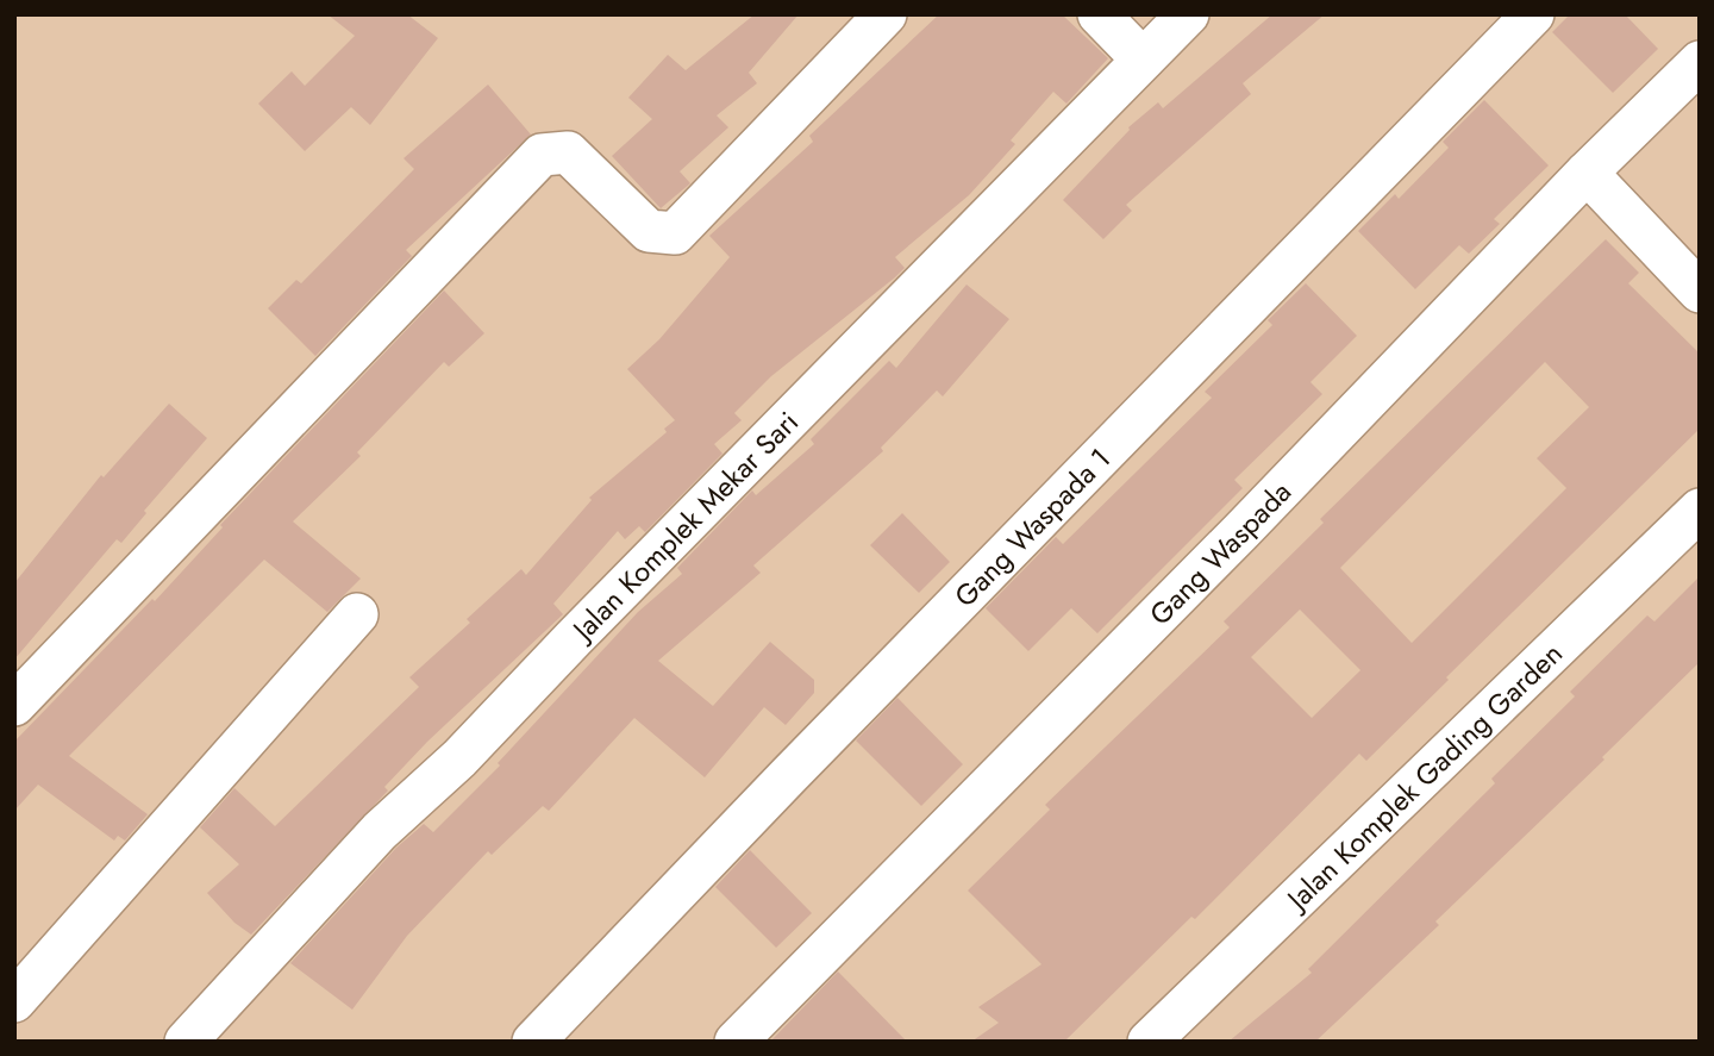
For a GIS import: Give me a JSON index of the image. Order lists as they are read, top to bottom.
{
  "streets": {
    "street": [
      "Jalan Komplek Mekar Sari",
      "Gang Waspada 1",
      "Gang Waspada",
      "Jalan Komplek Gading Garden"
    ]
  }
}
